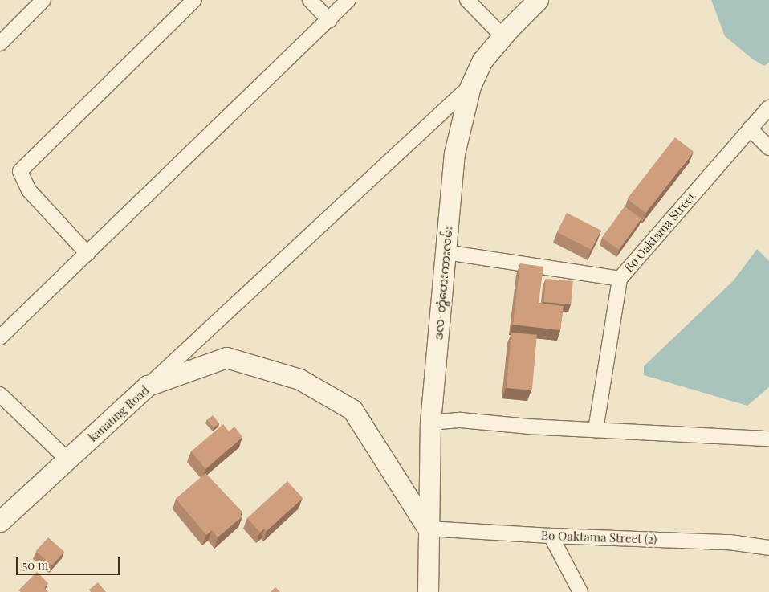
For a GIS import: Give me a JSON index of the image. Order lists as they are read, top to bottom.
{
  "streets": {
    "main road": ["ဒလ-တွံတေးကားလမ်း", "kanaung Road"],
    "street": ["Bo Oaktama Street", "Bo Oaktama Street (2)"]
  },
  "crossings": [
    ["ဒလ-တွံတေးကားလမ်း", "kanaung Road"],
    ["ဒလ-တွံတေးကားလမ်း", "Bo Oaktama Street (2)"],
    ["kanaung Road", "Bo Oaktama Street (2)"]
  ],
  "scale_bar": "50 m"
}
